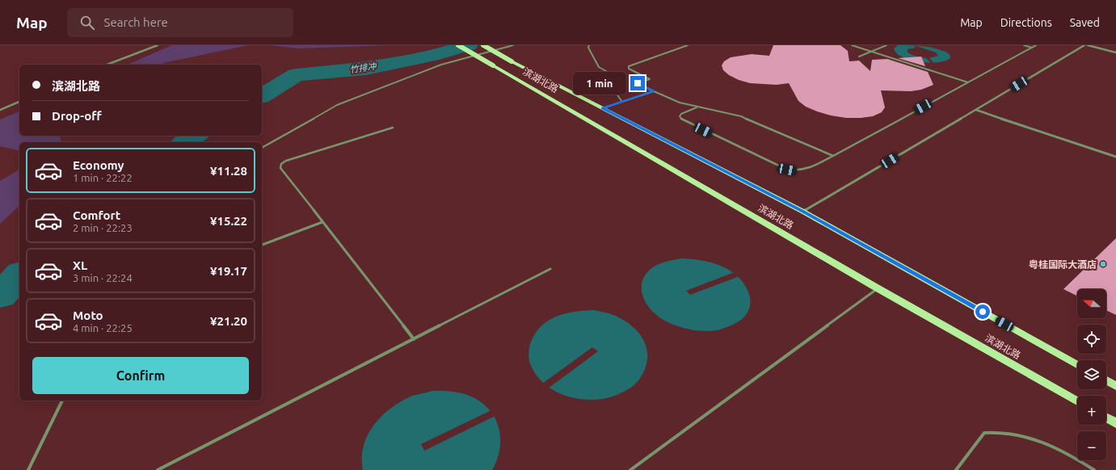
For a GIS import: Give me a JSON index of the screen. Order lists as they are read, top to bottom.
{
  "streets": {
    "main road": ["滨湖北路"]
  },
  "water": ["竹排冲"],
  "places": ["粤桂国际大酒店"],
  "north": "left",
  "page": {
    "header": "Map",
    "search": "Search here",
    "nav": ["Map", "Directions", "Saved"],
    "banner": ["滨湖北路", "Drop-off"],
    "bubble": "1 min",
    "list": [
      {
        "name": "Economy",
        "note": "1 min · 22:22",
        "value": "¥11.28"
      },
      {
        "name": "Comfort",
        "note": "2 min · 22:23",
        "value": "¥15.22"
      },
      {
        "name": "XL",
        "note": "3 min · 22:24",
        "value": "¥19.17"
      },
      {
        "name": "Moto",
        "note": "4 min · 22:25",
        "value": "¥21.20"
      }
    ],
    "map_buttons": ["+", "−"],
    "buttons": "Confirm"
  }
}
